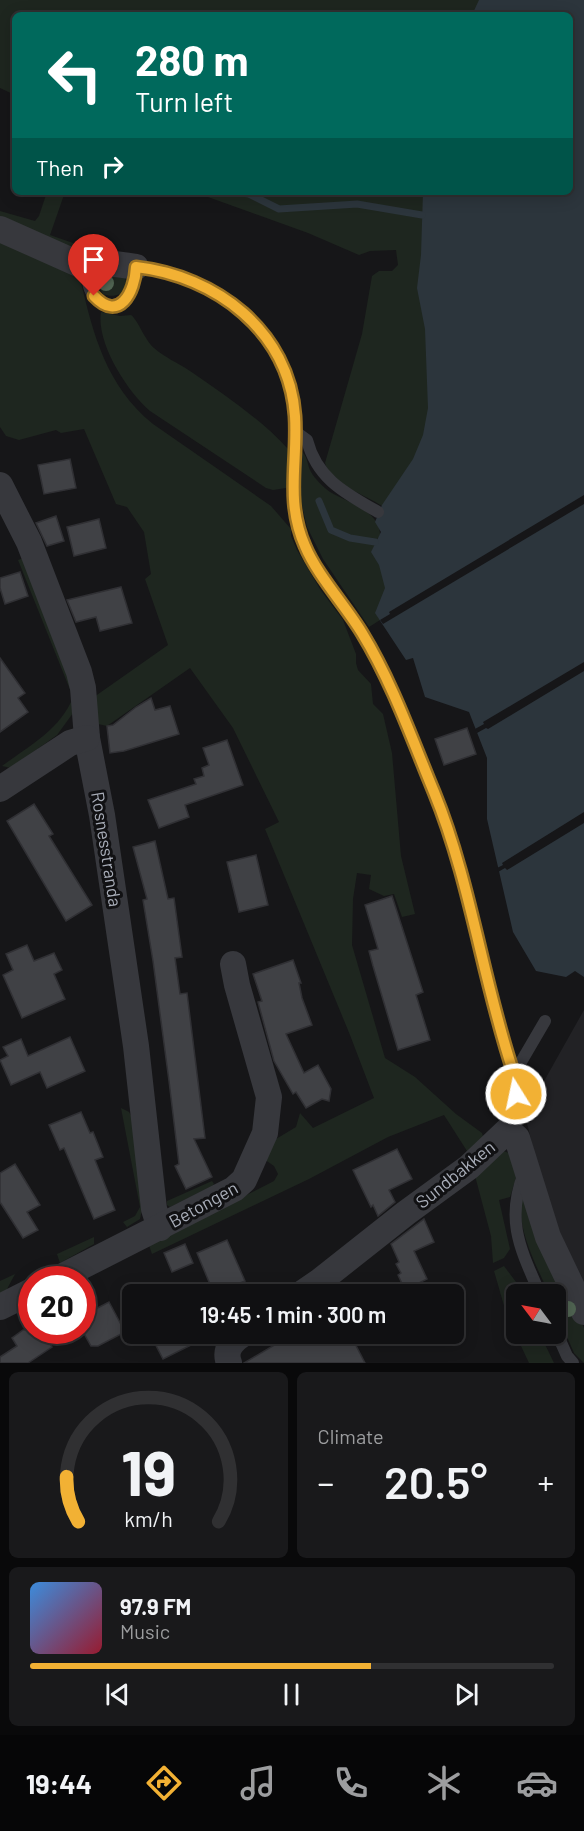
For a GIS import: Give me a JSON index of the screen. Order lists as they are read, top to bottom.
{
  "streets": {
    "street": ["Rosnesstranda", "Sundbakken", "Betongen"]
  },
  "crossings": [
    ["Rosnesstranda", "Betongen"]
  ],
  "north": "top left",
  "page": {
    "turn": ["280 m", "Turn left"],
    "then": "Then",
    "limit": "20",
    "trip": "19:45 · 1 min · 300 m",
    "tile": "Climate",
    "heat": ["−", "20.5°", "+"],
    "song": ["97.9 FM", "Music"],
    "tabs": "19:44",
    "gauge": ["19", "km/h"]
  }
}
